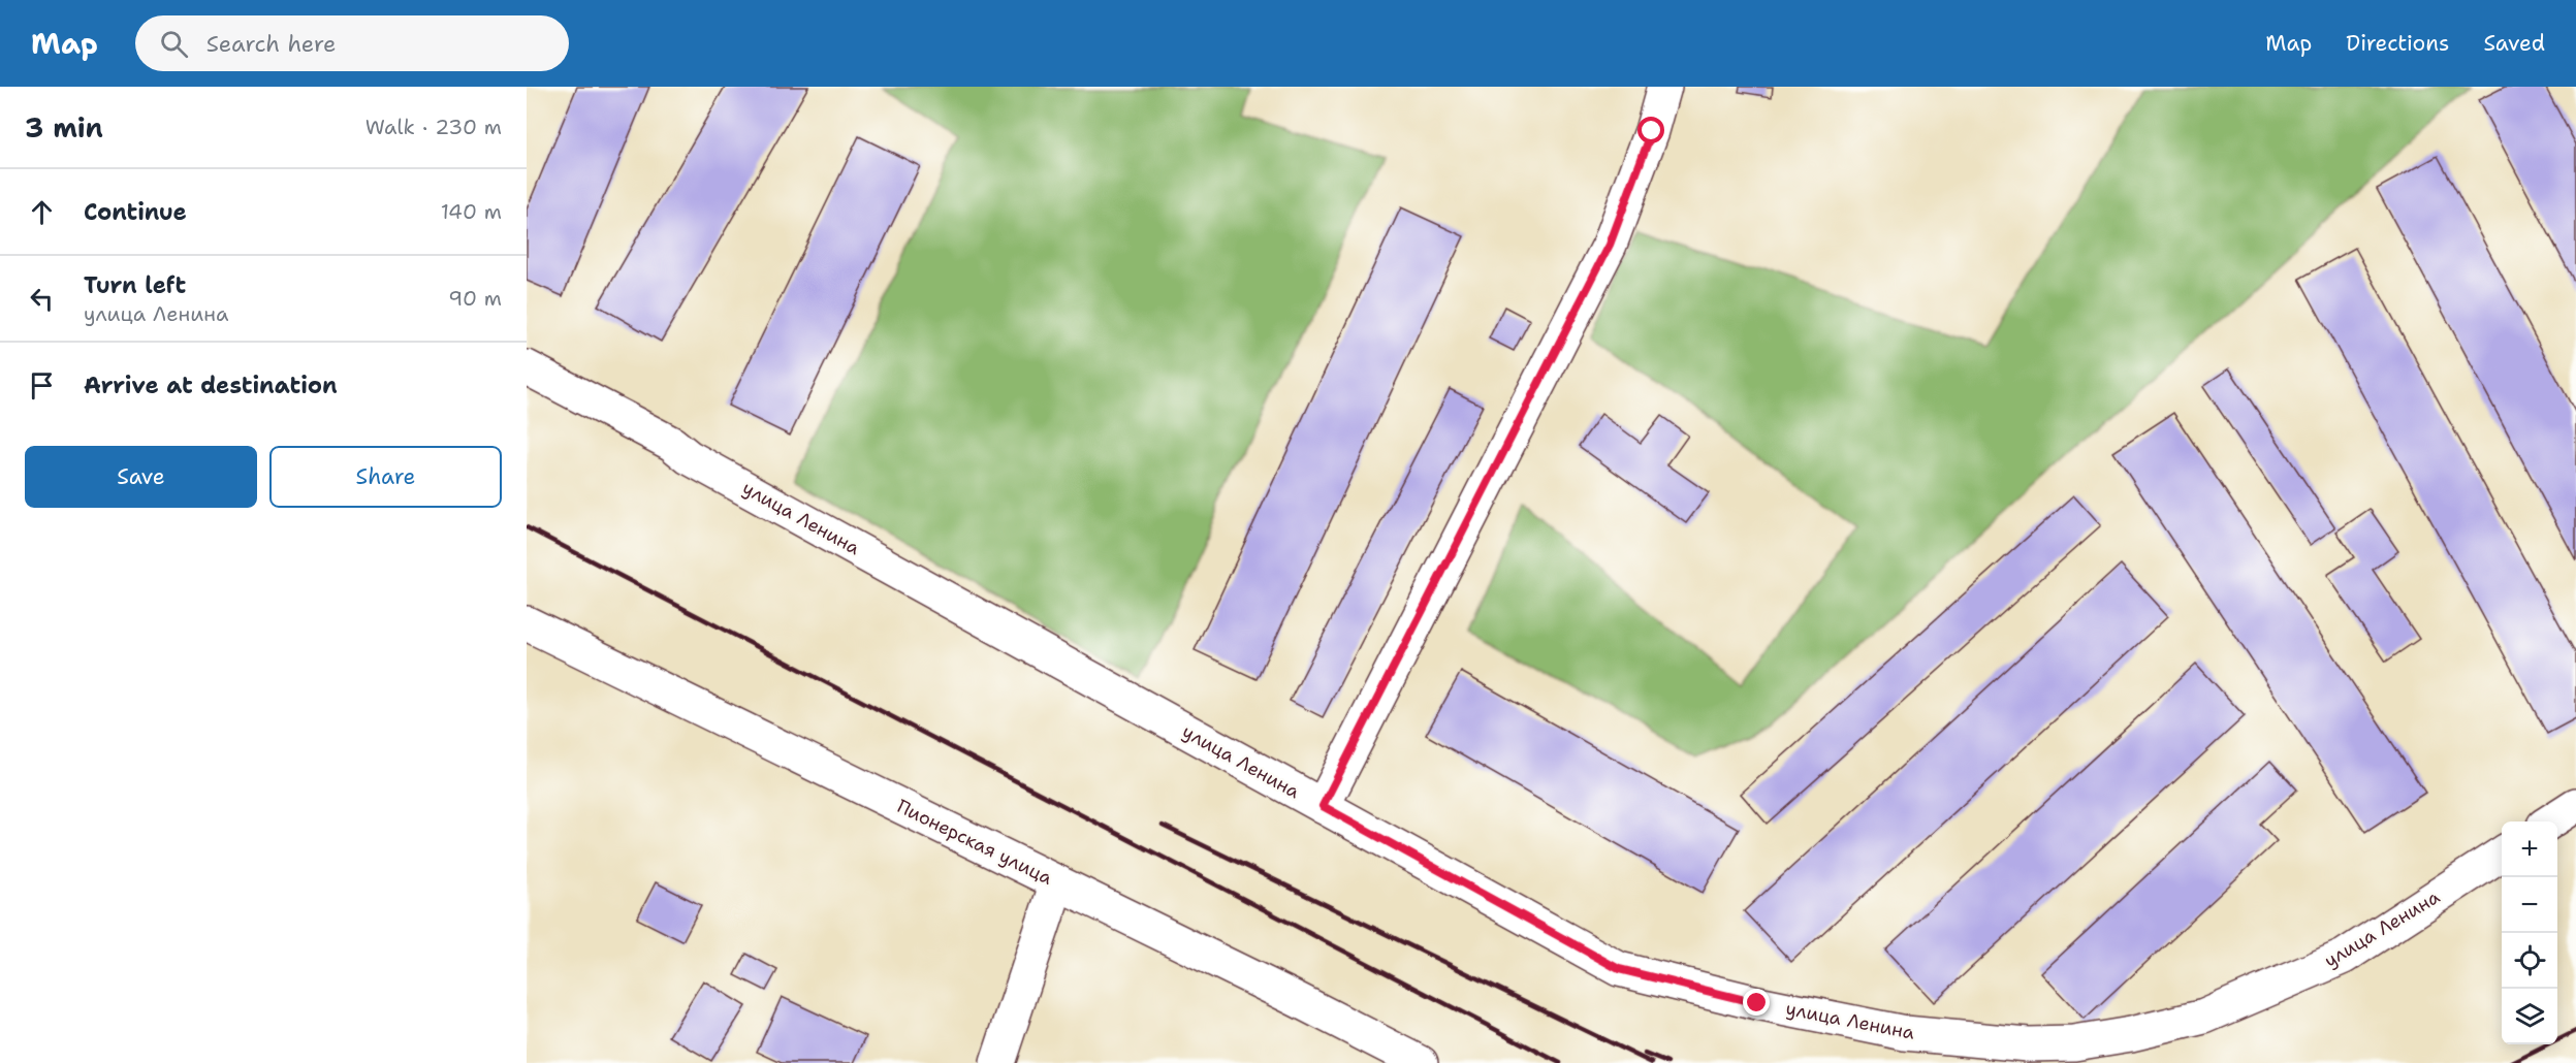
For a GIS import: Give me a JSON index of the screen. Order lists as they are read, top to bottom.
{
  "streets": {
    "street": ["улица Ленина", "Пионерская улица"]
  },
  "page": {
    "header": "Map",
    "search": "Search here",
    "nav": ["Map", "Directions", "Saved"],
    "heading": ["3 min", "Walk · 230 m"],
    "list": [
      ["Continue", "140 m"],
      ["Turn left", "улица Ленина", "90 m"],
      "Arrive at destination"
    ],
    "buttons": ["Save", "Share"],
    "map_buttons": ["+", "−"]
  }
}
